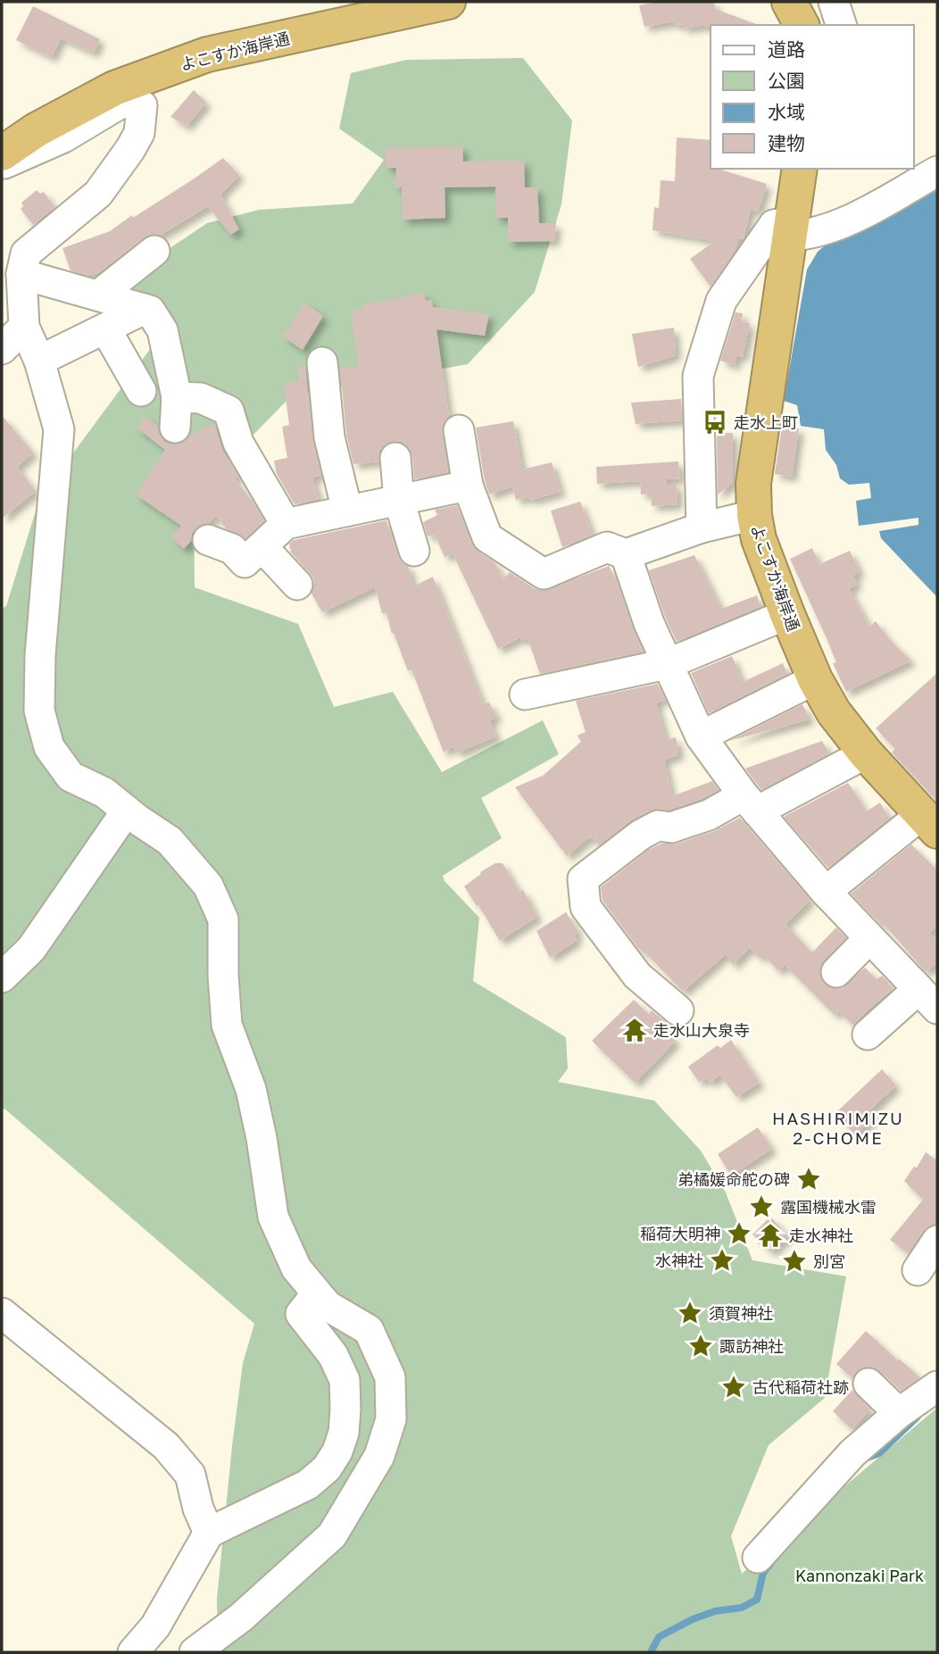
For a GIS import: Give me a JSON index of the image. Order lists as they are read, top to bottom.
{
  "streets": {
    "highway": ["よこすか海岸通"]
  },
  "districts": ["HASHIRIMIZU 2-CHOME"],
  "parks": ["Kannonzaki Park"],
  "places": {
    "bus stop": ["走水上町"],
    "temple": ["走水山大泉寺", "走水神社"],
    "place": [
      "弟橘媛命舵の碑",
      "露国機械水雷",
      "稲荷大明神",
      "水神社",
      "別宮",
      "須賀神社",
      "諏訪神社",
      "古代稲荷社跡"
    ]
  },
  "legend": [
    "道路",
    "公園",
    "水域",
    "建物"
  ]
}
